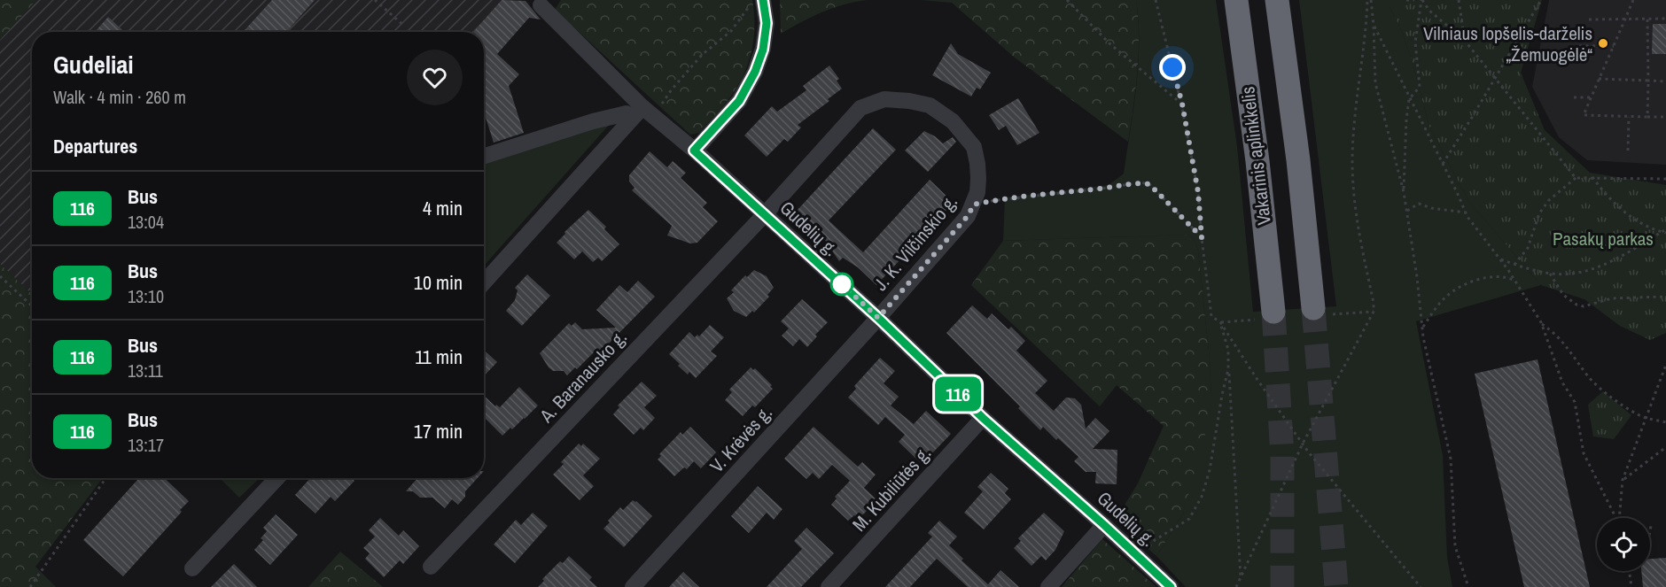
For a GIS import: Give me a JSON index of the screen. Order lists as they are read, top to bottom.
{
  "streets": {
    "highway": ["Vakarinis aplinkkelis"],
    "street": [
      "Gudelių g.",
      "J. K. Vilčinskio g.",
      "A. Baranausko g.",
      "V. Krėvės g.",
      "M. Kubiliūtės g."
    ]
  },
  "crossings": [
    ["Gudelių g.", "J. K. Vilčinskio g."],
    ["Gudelių g.", "A. Baranausko g."],
    ["Gudelių g.", "V. Krėvės g."],
    ["Gudelių g.", "M. Kubiliūtės g."],
    ["J. K. Vilčinskio g.", "A. Baranausko g."],
    ["J. K. Vilčinskio g.", "V. Krėvės g."]
  ],
  "parks": ["Pasakų parkas"],
  "places": ["Vilniaus lopšelis-darželis „Žemuogėlė“"],
  "lines": ["bus line 116"],
  "page": {
    "on_map": "116",
    "heading": [
      ["Gudeliai", "Walk · 4 min · 260 m"],
      "Departures"
    ],
    "list": [
      {
        "mark": "116",
        "name": "Bus",
        "note": "13:04",
        "value": "4 min"
      },
      {
        "mark": "116",
        "name": "Bus",
        "note": "13:10",
        "value": "10 min"
      },
      {
        "mark": "116",
        "name": "Bus",
        "note": "13:11",
        "value": "11 min"
      },
      {
        "mark": "116",
        "name": "Bus",
        "note": "13:17",
        "value": "17 min"
      }
    ]
  }
}
